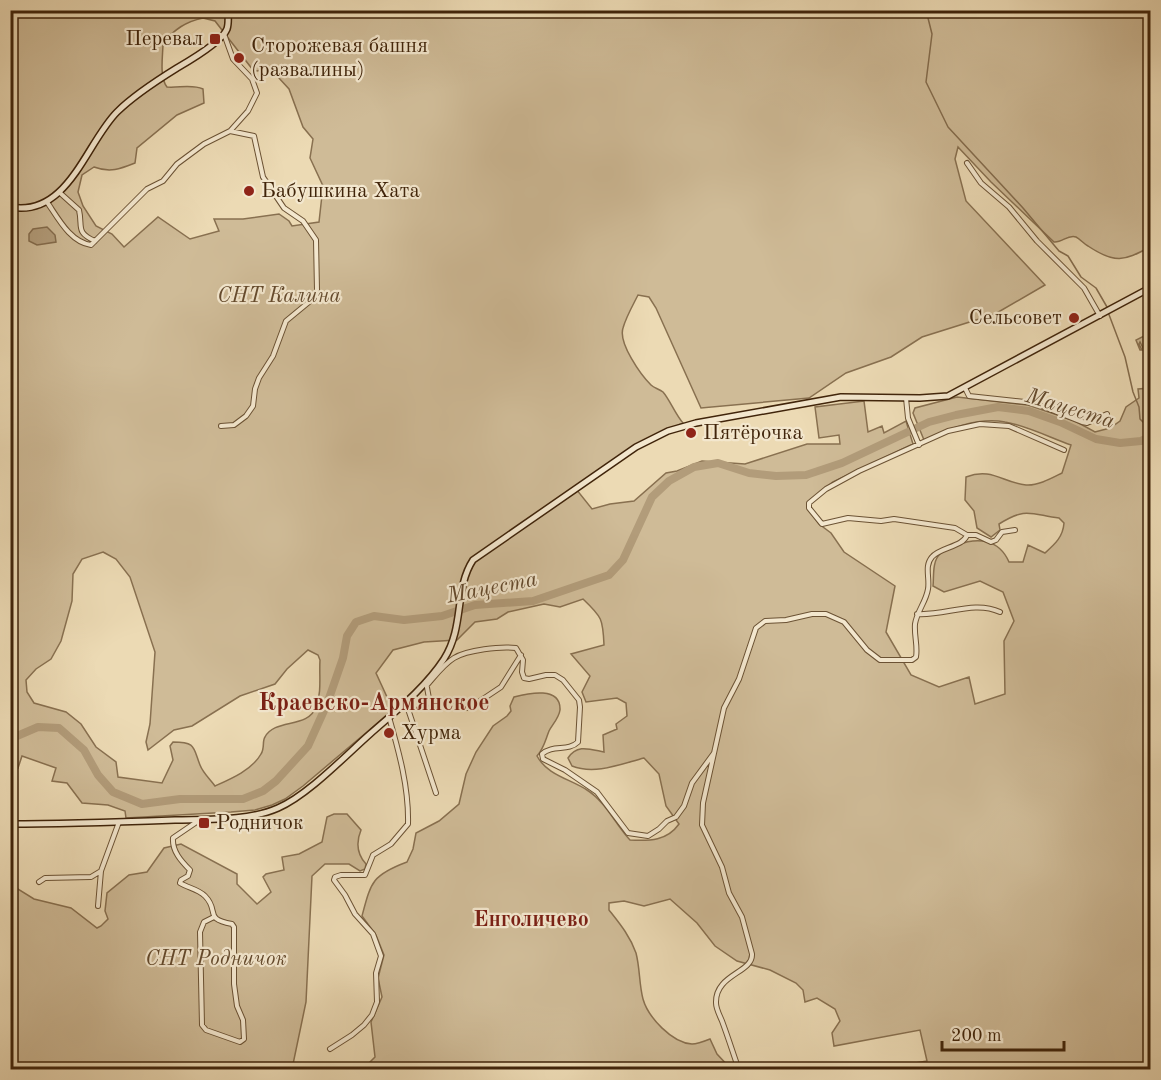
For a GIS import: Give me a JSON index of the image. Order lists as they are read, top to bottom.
{
  "districts": ["Краевско-Армянское", "Енголичево"],
  "water": ["Мацеста"],
  "parks": ["СНТ Калина", "СНТ Родничок"],
  "places": {
    "transit": ["Перевал", "Родничок"],
    "other": [
      "Сторожевая башня (развалины)",
      "Бабушкина Хата",
      "Сельсовет",
      "Пятёрочка",
      "Хурма"
    ]
  },
  "scale_bar": "200 m"
}
